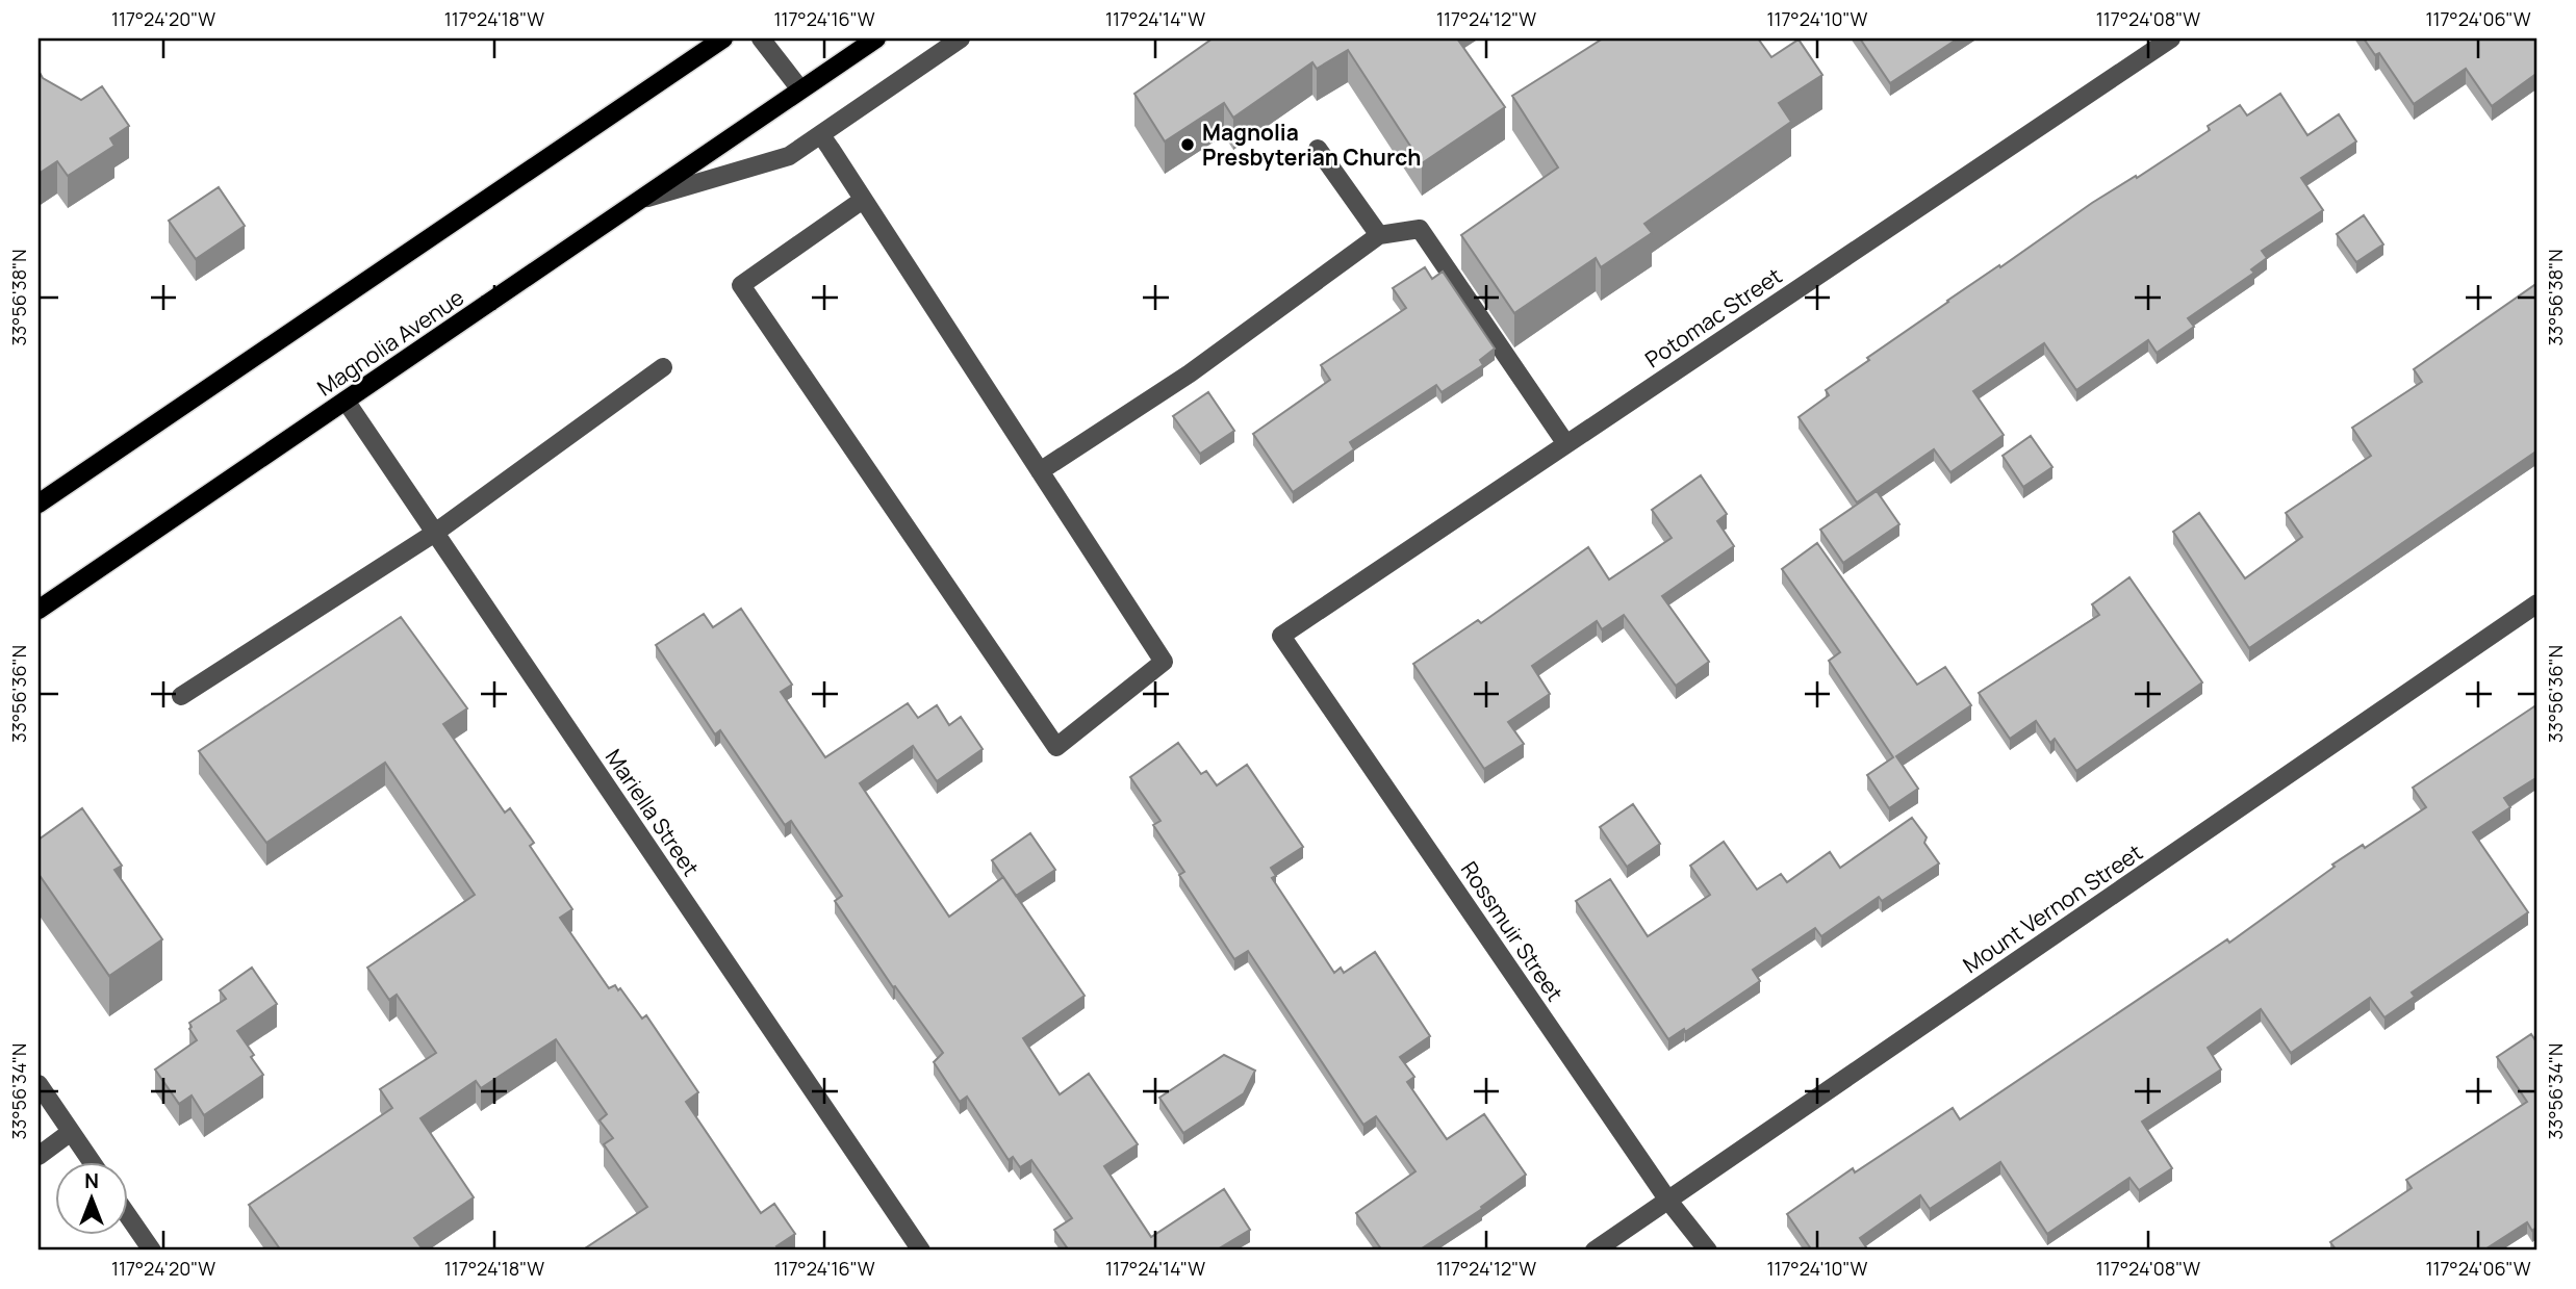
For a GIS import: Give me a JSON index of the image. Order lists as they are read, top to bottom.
{
  "streets": {
    "main road": ["Magnolia Avenue"],
    "street": [
      "Potomac Street",
      "Mariella Street",
      "Mount Vernon Street",
      "Rossmuir Street"
    ]
  },
  "crossings": [
    ["Potomac Street", "Rossmuir Street"],
    ["Magnolia Avenue", "Mariella Street"],
    ["Mount Vernon Street", "Rossmuir Street"]
  ],
  "places": ["Magnolia Presbyterian Church"],
  "north": "top",
  "coordinates": [
    "117°24'20\"W",
    "117°24'18\"W",
    "117°24'16\"W",
    "117°24'14\"W",
    "117°24'12\"W",
    "117°24'10\"W",
    "117°24'08\"W",
    "117°24'06\"W",
    "33°56'38\"N",
    "33°56'36\"N",
    "33°56'34\"N"
  ]
}
